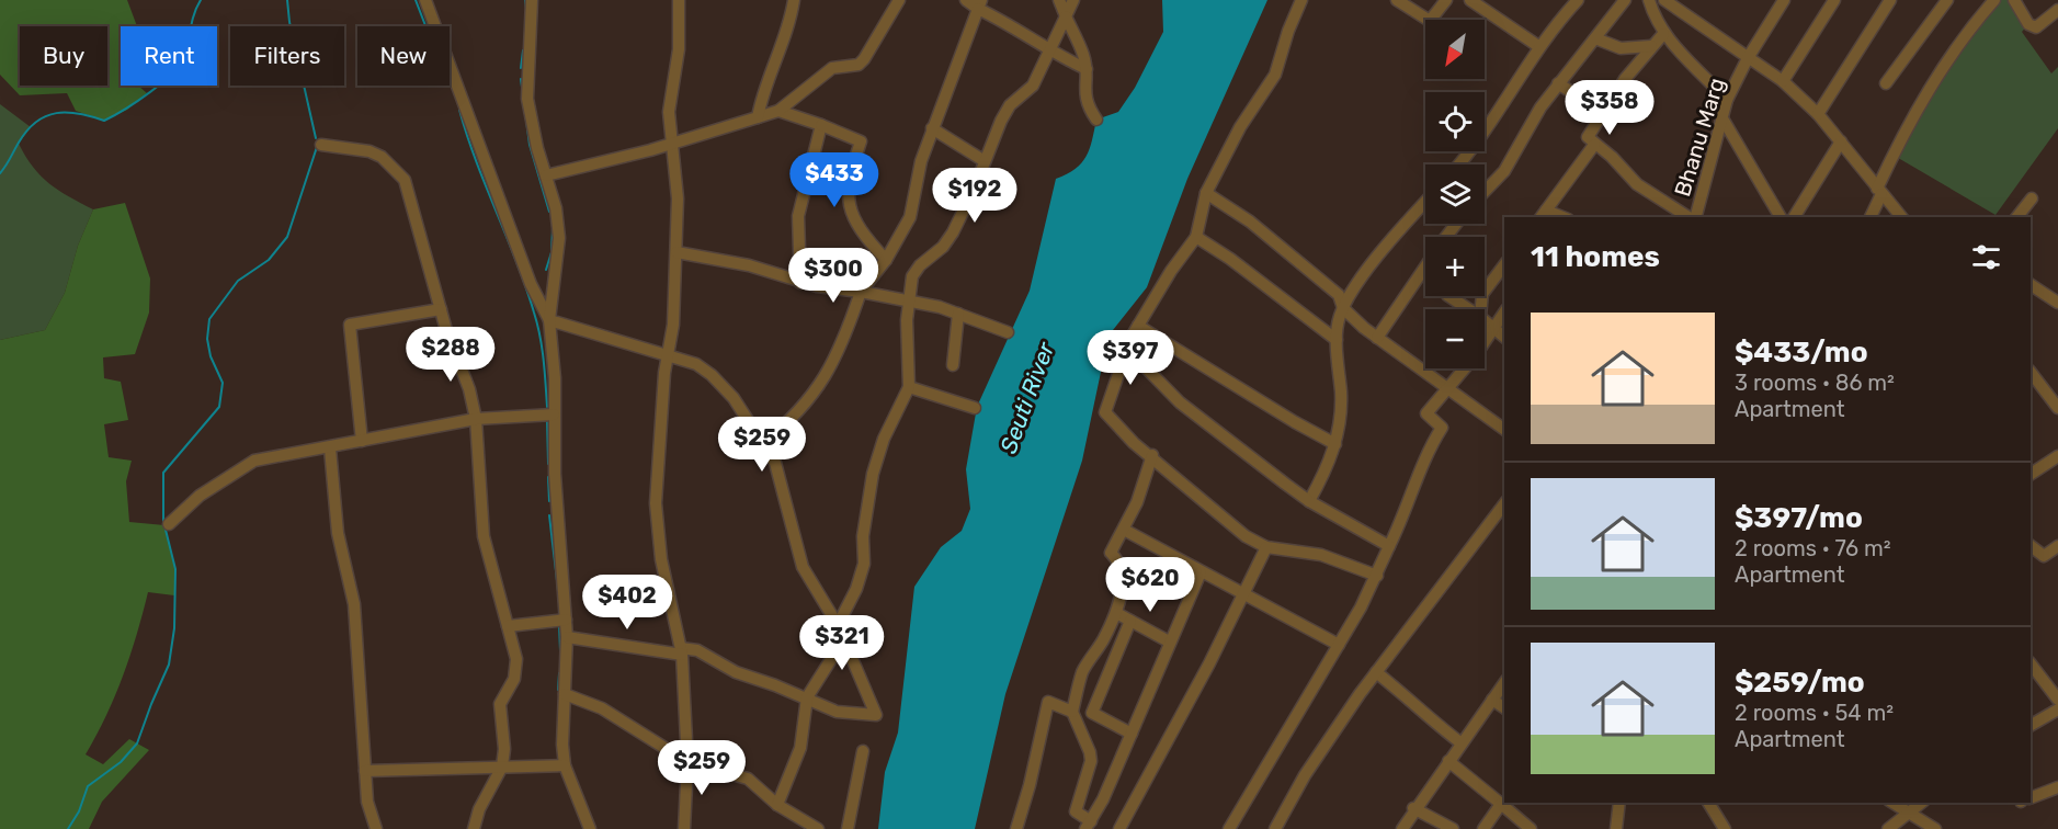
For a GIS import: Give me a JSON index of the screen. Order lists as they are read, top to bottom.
{
  "streets": {
    "street": ["Bhanu Marg"]
  },
  "water": ["Seuti River"],
  "north": "bottom left",
  "page": {
    "map_buttons": ["+", "−"],
    "chip": [
      "Buy",
      "Rent",
      "Filters",
      "New"
    ],
    "price": [
      "$358",
      "$433",
      "$192",
      "$300",
      "$288",
      "$397",
      "$259",
      "$620",
      "$402",
      "$321",
      "$259"
    ],
    "heading": "11 homes",
    "list": [
      {
        "name": "$433/mo",
        "note": "3 rooms · 86 m² · Apartment"
      },
      {
        "name": "$397/mo",
        "note": "2 rooms · 76 m² · Apartment"
      },
      {
        "name": "$259/mo",
        "note": "2 rooms · 54 m² · Apartment"
      }
    ]
  }
}
